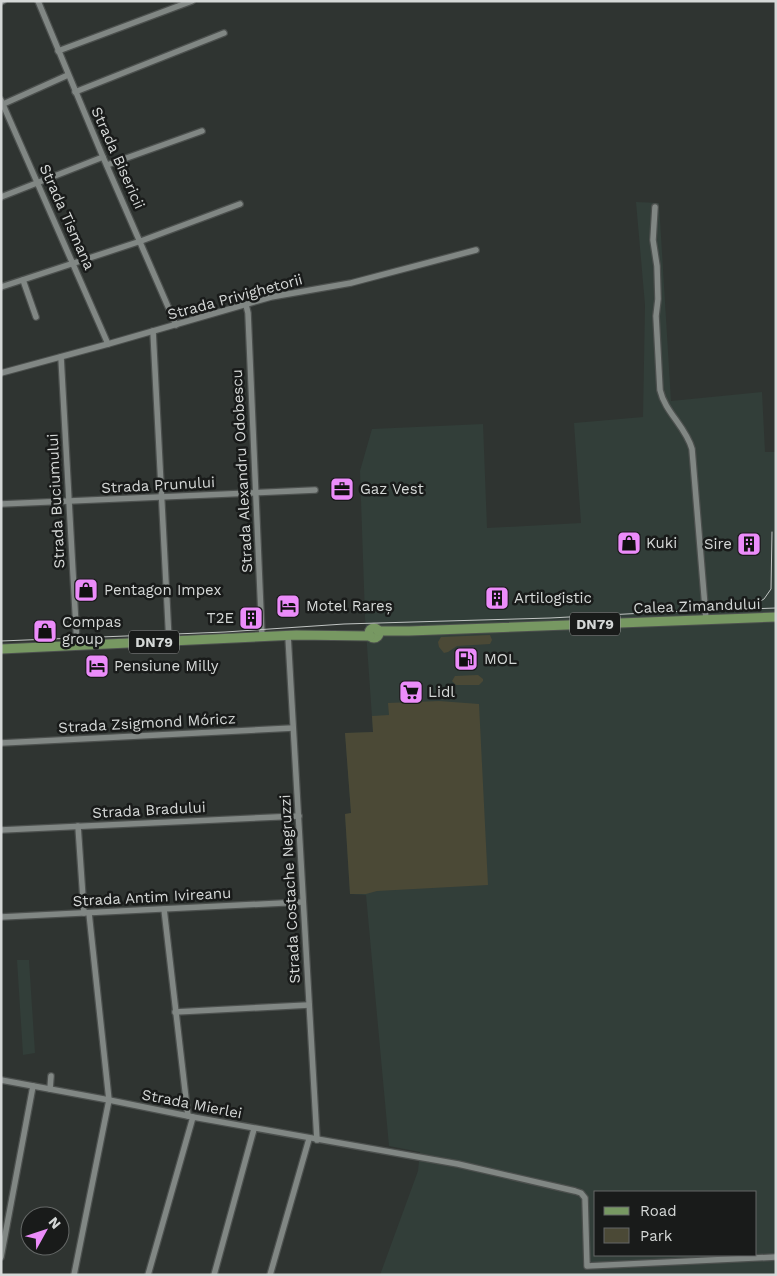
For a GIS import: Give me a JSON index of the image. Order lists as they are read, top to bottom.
{
  "streets": {
    "main road": ["Calea Zimandului", "DN79"],
    "street": [
      "Strada Bisericii",
      "Strada Tismana",
      "Strada Privighetorii",
      "Strada Alexandru Odobescu",
      "Strada Prunului",
      "Strada Buciumului",
      "Strada Zsigmond Móricz",
      "Strada Bradului",
      "Strada Costache Negruzzi",
      "Strada Antim Ivireanu",
      "Strada Mierlei"
    ]
  },
  "crossings": [
    ["Strada Bisericii", "Strada Privighetorii"],
    ["Strada Tismana", "Strada Privighetorii"],
    ["Strada Privighetorii", "Strada Alexandru Odobescu"],
    ["Strada Privighetorii", "Strada Buciumului"],
    ["Strada Alexandru Odobescu", "Strada Prunului"],
    ["Strada Alexandru Odobescu", "DN79"],
    ["Strada Prunului", "Strada Buciumului"],
    ["Strada Buciumului", "DN79"],
    ["Calea Zimandului", "DN79"],
    ["Calea Zimandului", "Strada Costache Negruzzi"],
    ["DN79", "Strada Costache Negruzzi"],
    ["Strada Zsigmond Móricz", "Strada Costache Negruzzi"],
    ["Strada Bradului", "Strada Costache Negruzzi"],
    ["Strada Costache Negruzzi", "Strada Antim Ivireanu"],
    ["Strada Costache Negruzzi", "Strada Mierlei"]
  ],
  "places": {
    "office": ["Gaz Vest"],
    "shop": ["Kuki", "Pentagon Impex", "Compas group"],
    "building": ["Sire", "Artilogistic", "T2E"],
    "hotel": ["Motel Rareș", "Pensiune Milly"],
    "fuel station": ["MOL"],
    "supermarket": ["Lidl"]
  },
  "legend": ["Road", "Park"],
  "north": "top right"
}
